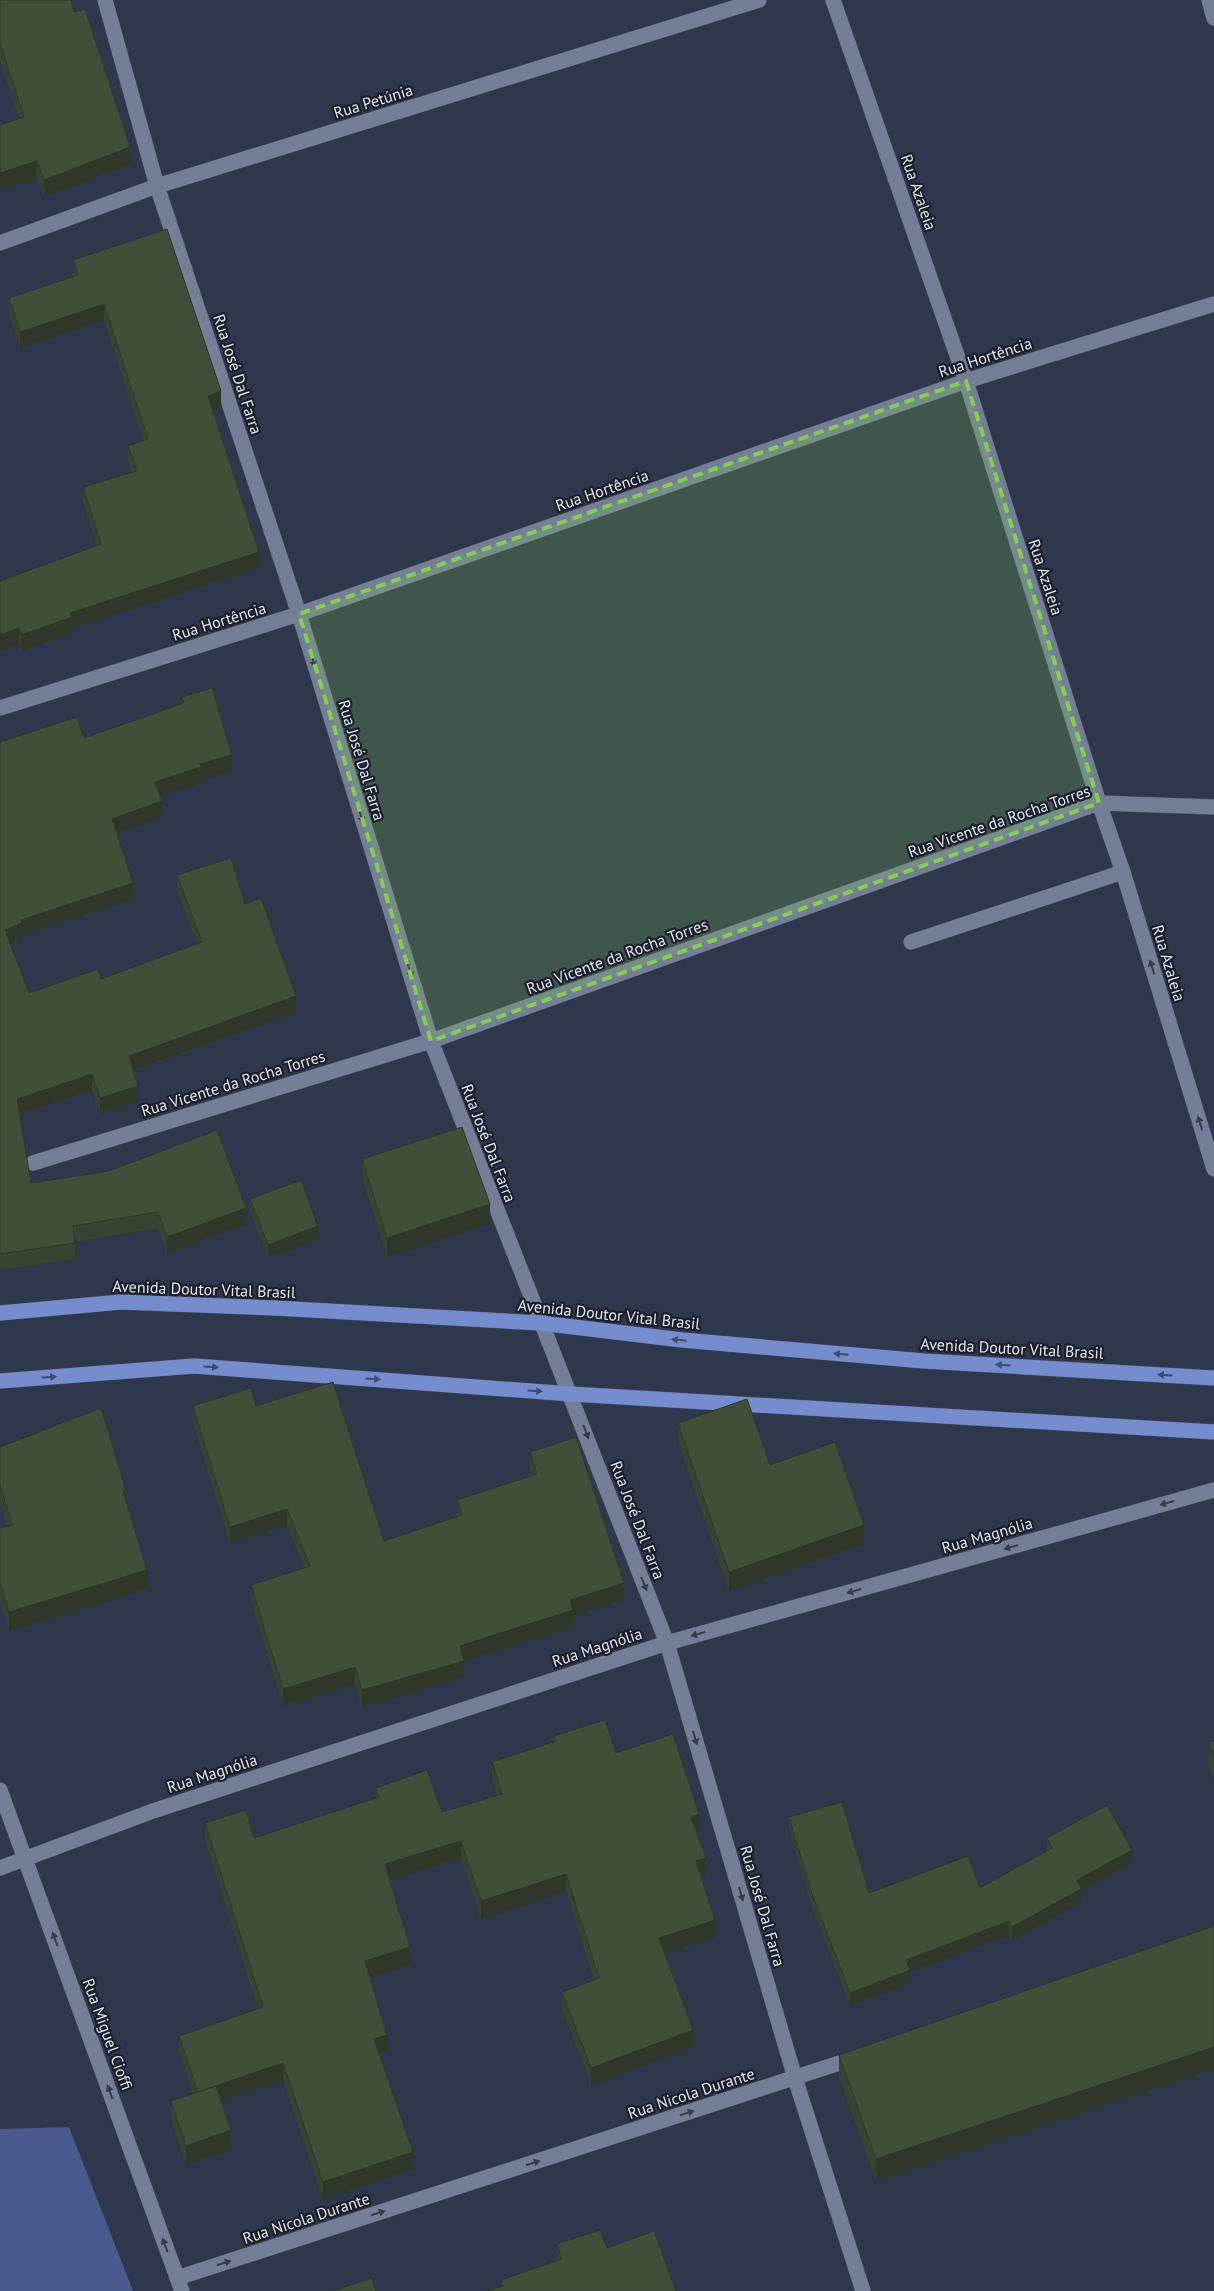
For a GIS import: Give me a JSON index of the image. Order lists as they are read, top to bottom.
{
  "streets": {
    "main road": ["Avenida Doutor Vital Brasil"],
    "street": [
      "Rua Petúnia",
      "Rua Azaleia",
      "Rua Hortência",
      "Rua José Dal Farra",
      "Rua Vicente da Rocha Torres",
      "Rua Magnólia",
      "Rua Miguel Cioffi",
      "Rua Nicola Durante"
    ]
  },
  "crossings": [
    ["Rua Petúnia", "Rua José Dal Farra"],
    ["Rua Azaleia", "Rua Hortência"],
    ["Rua Azaleia", "Rua Vicente da Rocha Torres"],
    ["Rua Hortência", "Rua José Dal Farra"],
    ["Rua José Dal Farra", "Rua Vicente da Rocha Torres"],
    ["Rua José Dal Farra", "Avenida Doutor Vital Brasil"],
    ["Rua José Dal Farra", "Rua Magnólia"],
    ["Rua José Dal Farra", "Rua Nicola Durante"],
    ["Rua Magnólia", "Rua Miguel Cioffi"],
    ["Rua Miguel Cioffi", "Rua Nicola Durante"]
  ],
  "one_way": [
    "Rua José Dal Farra",
    "Rua Magnólia",
    "Rua Miguel Cioffi",
    "Rua Nicola Durante"
  ]
}
